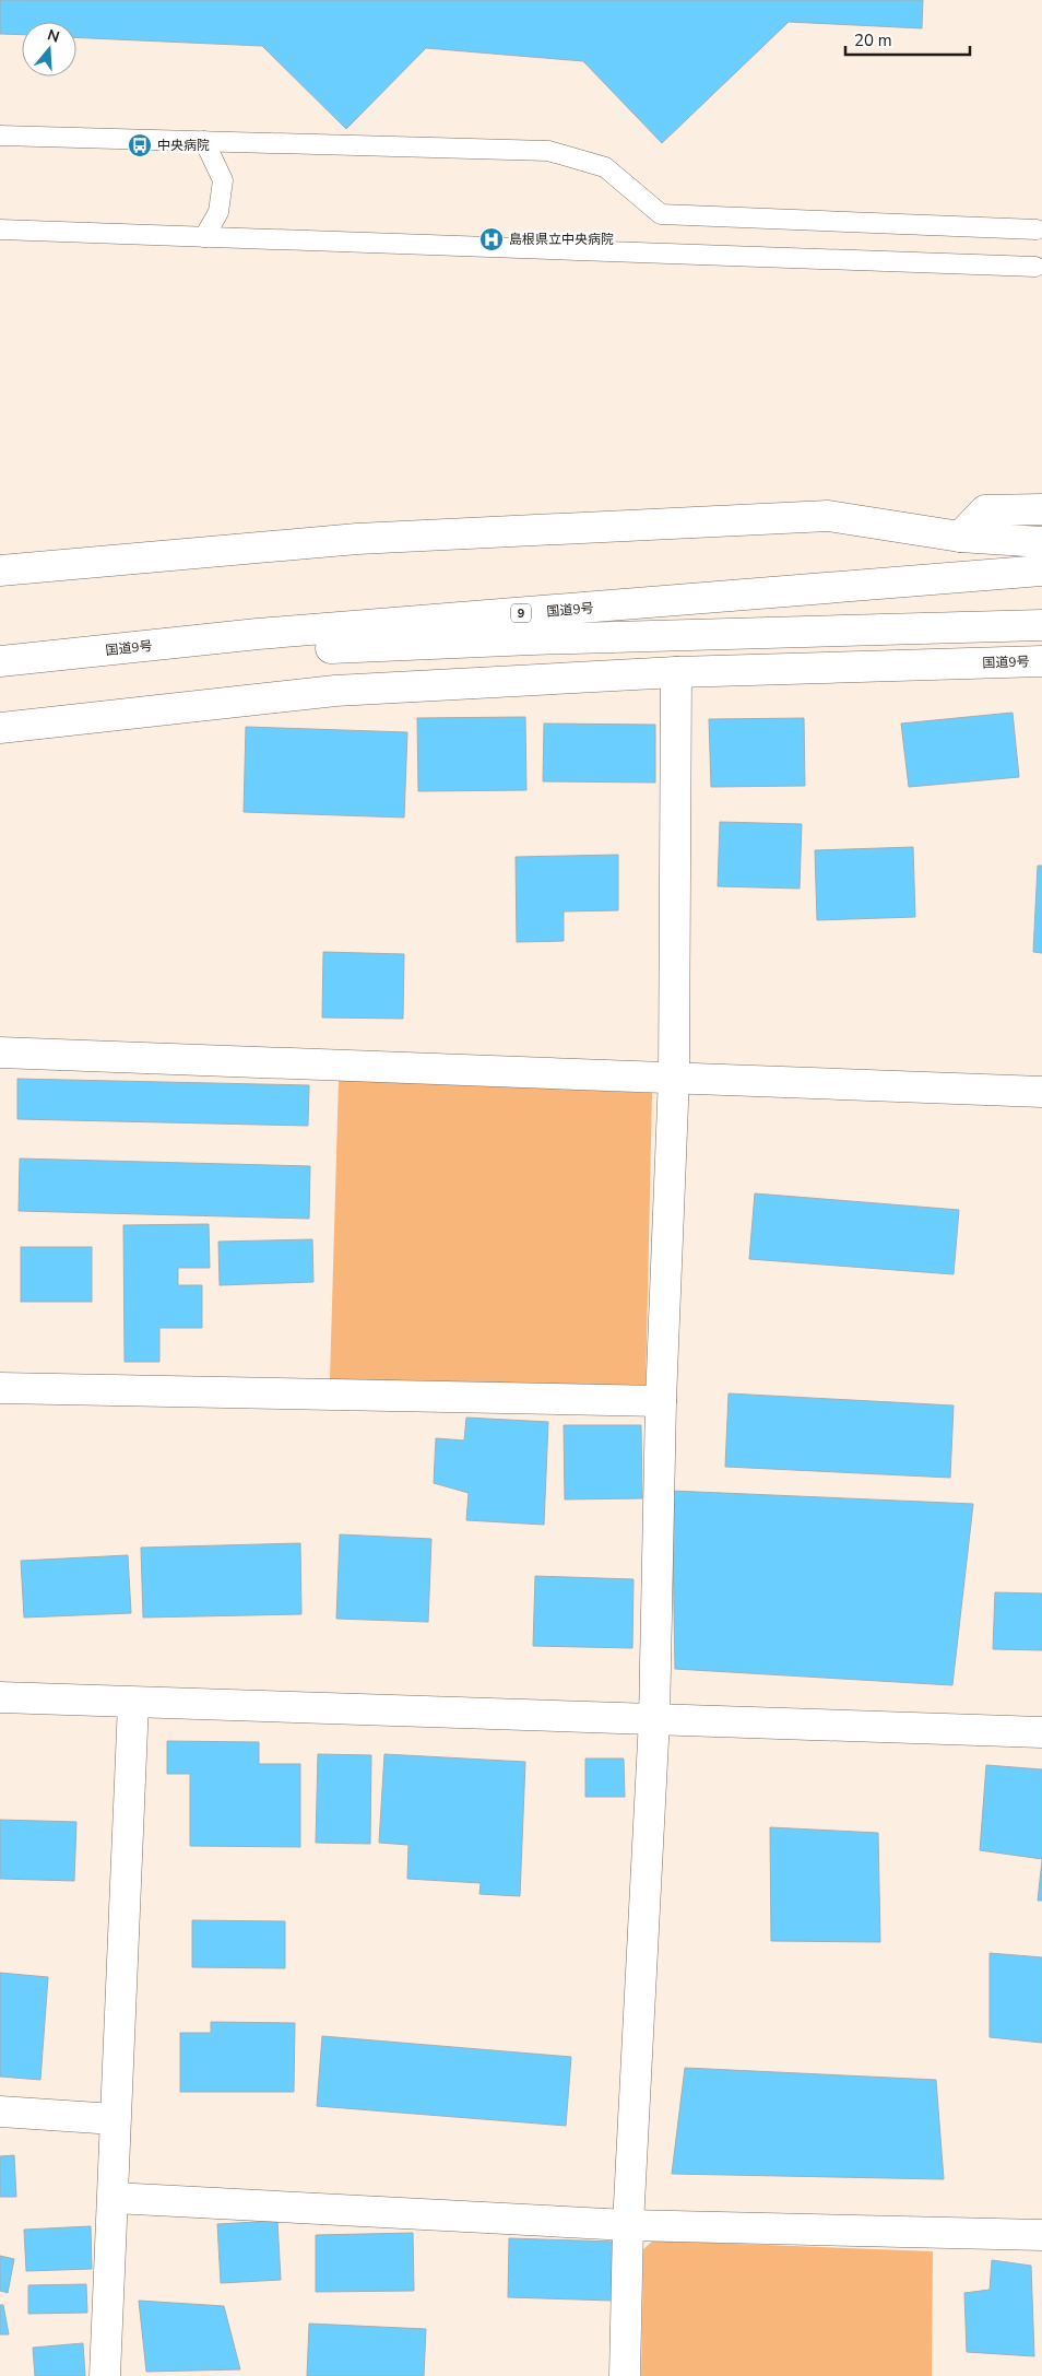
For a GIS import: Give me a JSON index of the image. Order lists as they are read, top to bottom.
{
  "streets": {
    "main road": ["国道9号", "9"]
  },
  "places": {
    "bus stop": ["中央病院"],
    "hospital": ["島根県立中央病院"]
  },
  "scale_bar": "20 m",
  "north": "top"
}
